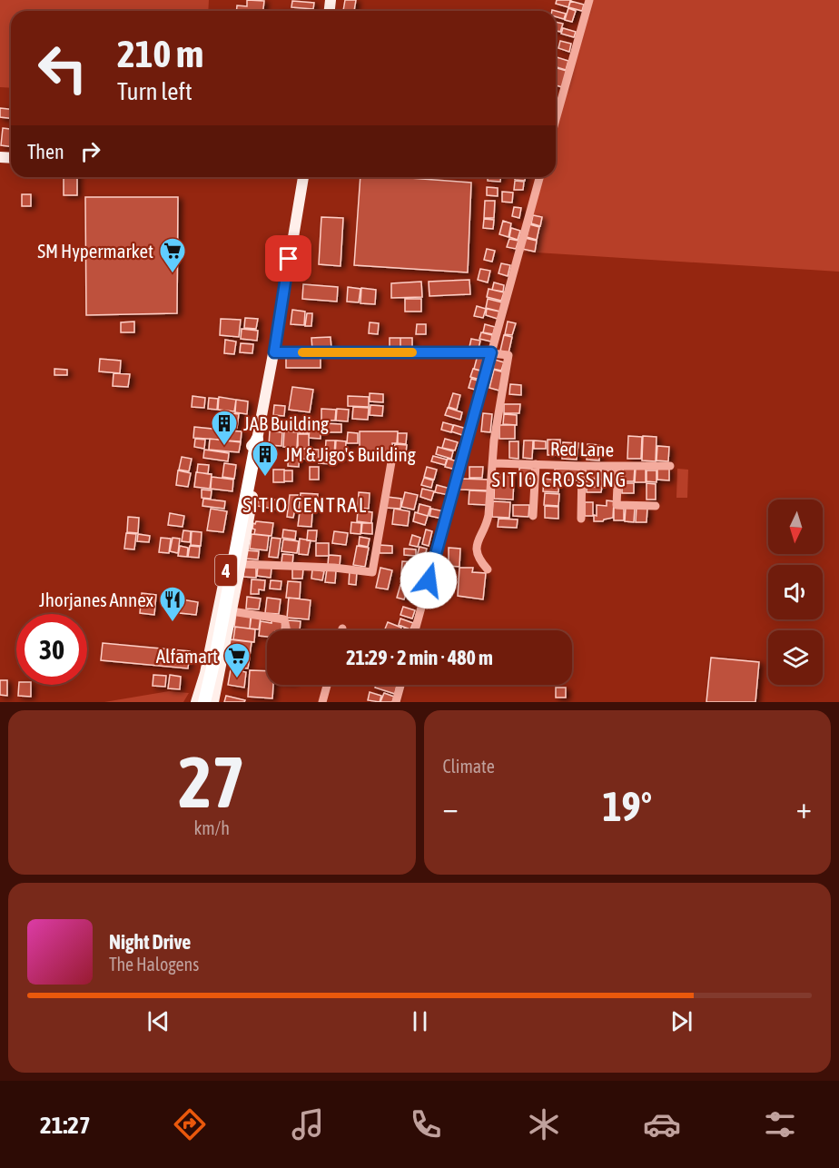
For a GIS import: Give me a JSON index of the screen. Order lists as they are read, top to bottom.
{
  "streets": {
    "main road": ["4"],
    "street": ["Red Lane"]
  },
  "districts": ["SITIO CROSSING", "SITIO CENTRAL"],
  "places": {
    "supermarket": ["SM Hypermarket", "Alfamart"],
    "building": ["JAB Building", "JM & Jigo's Building"],
    "restaurant": ["Jhorjanes Annex"]
  },
  "north": "bottom",
  "page": {
    "turn": ["210 m", "Turn left"],
    "then": "Then",
    "limit": "30",
    "trip": "21:29 · 2 min · 480 m",
    "tile": [
      ["27", "km/h"],
      "Climate"
    ],
    "heat": ["−", "19°", "+"],
    "song": ["Night Drive", "The Halogens"],
    "tabs": "21:27"
  }
}
